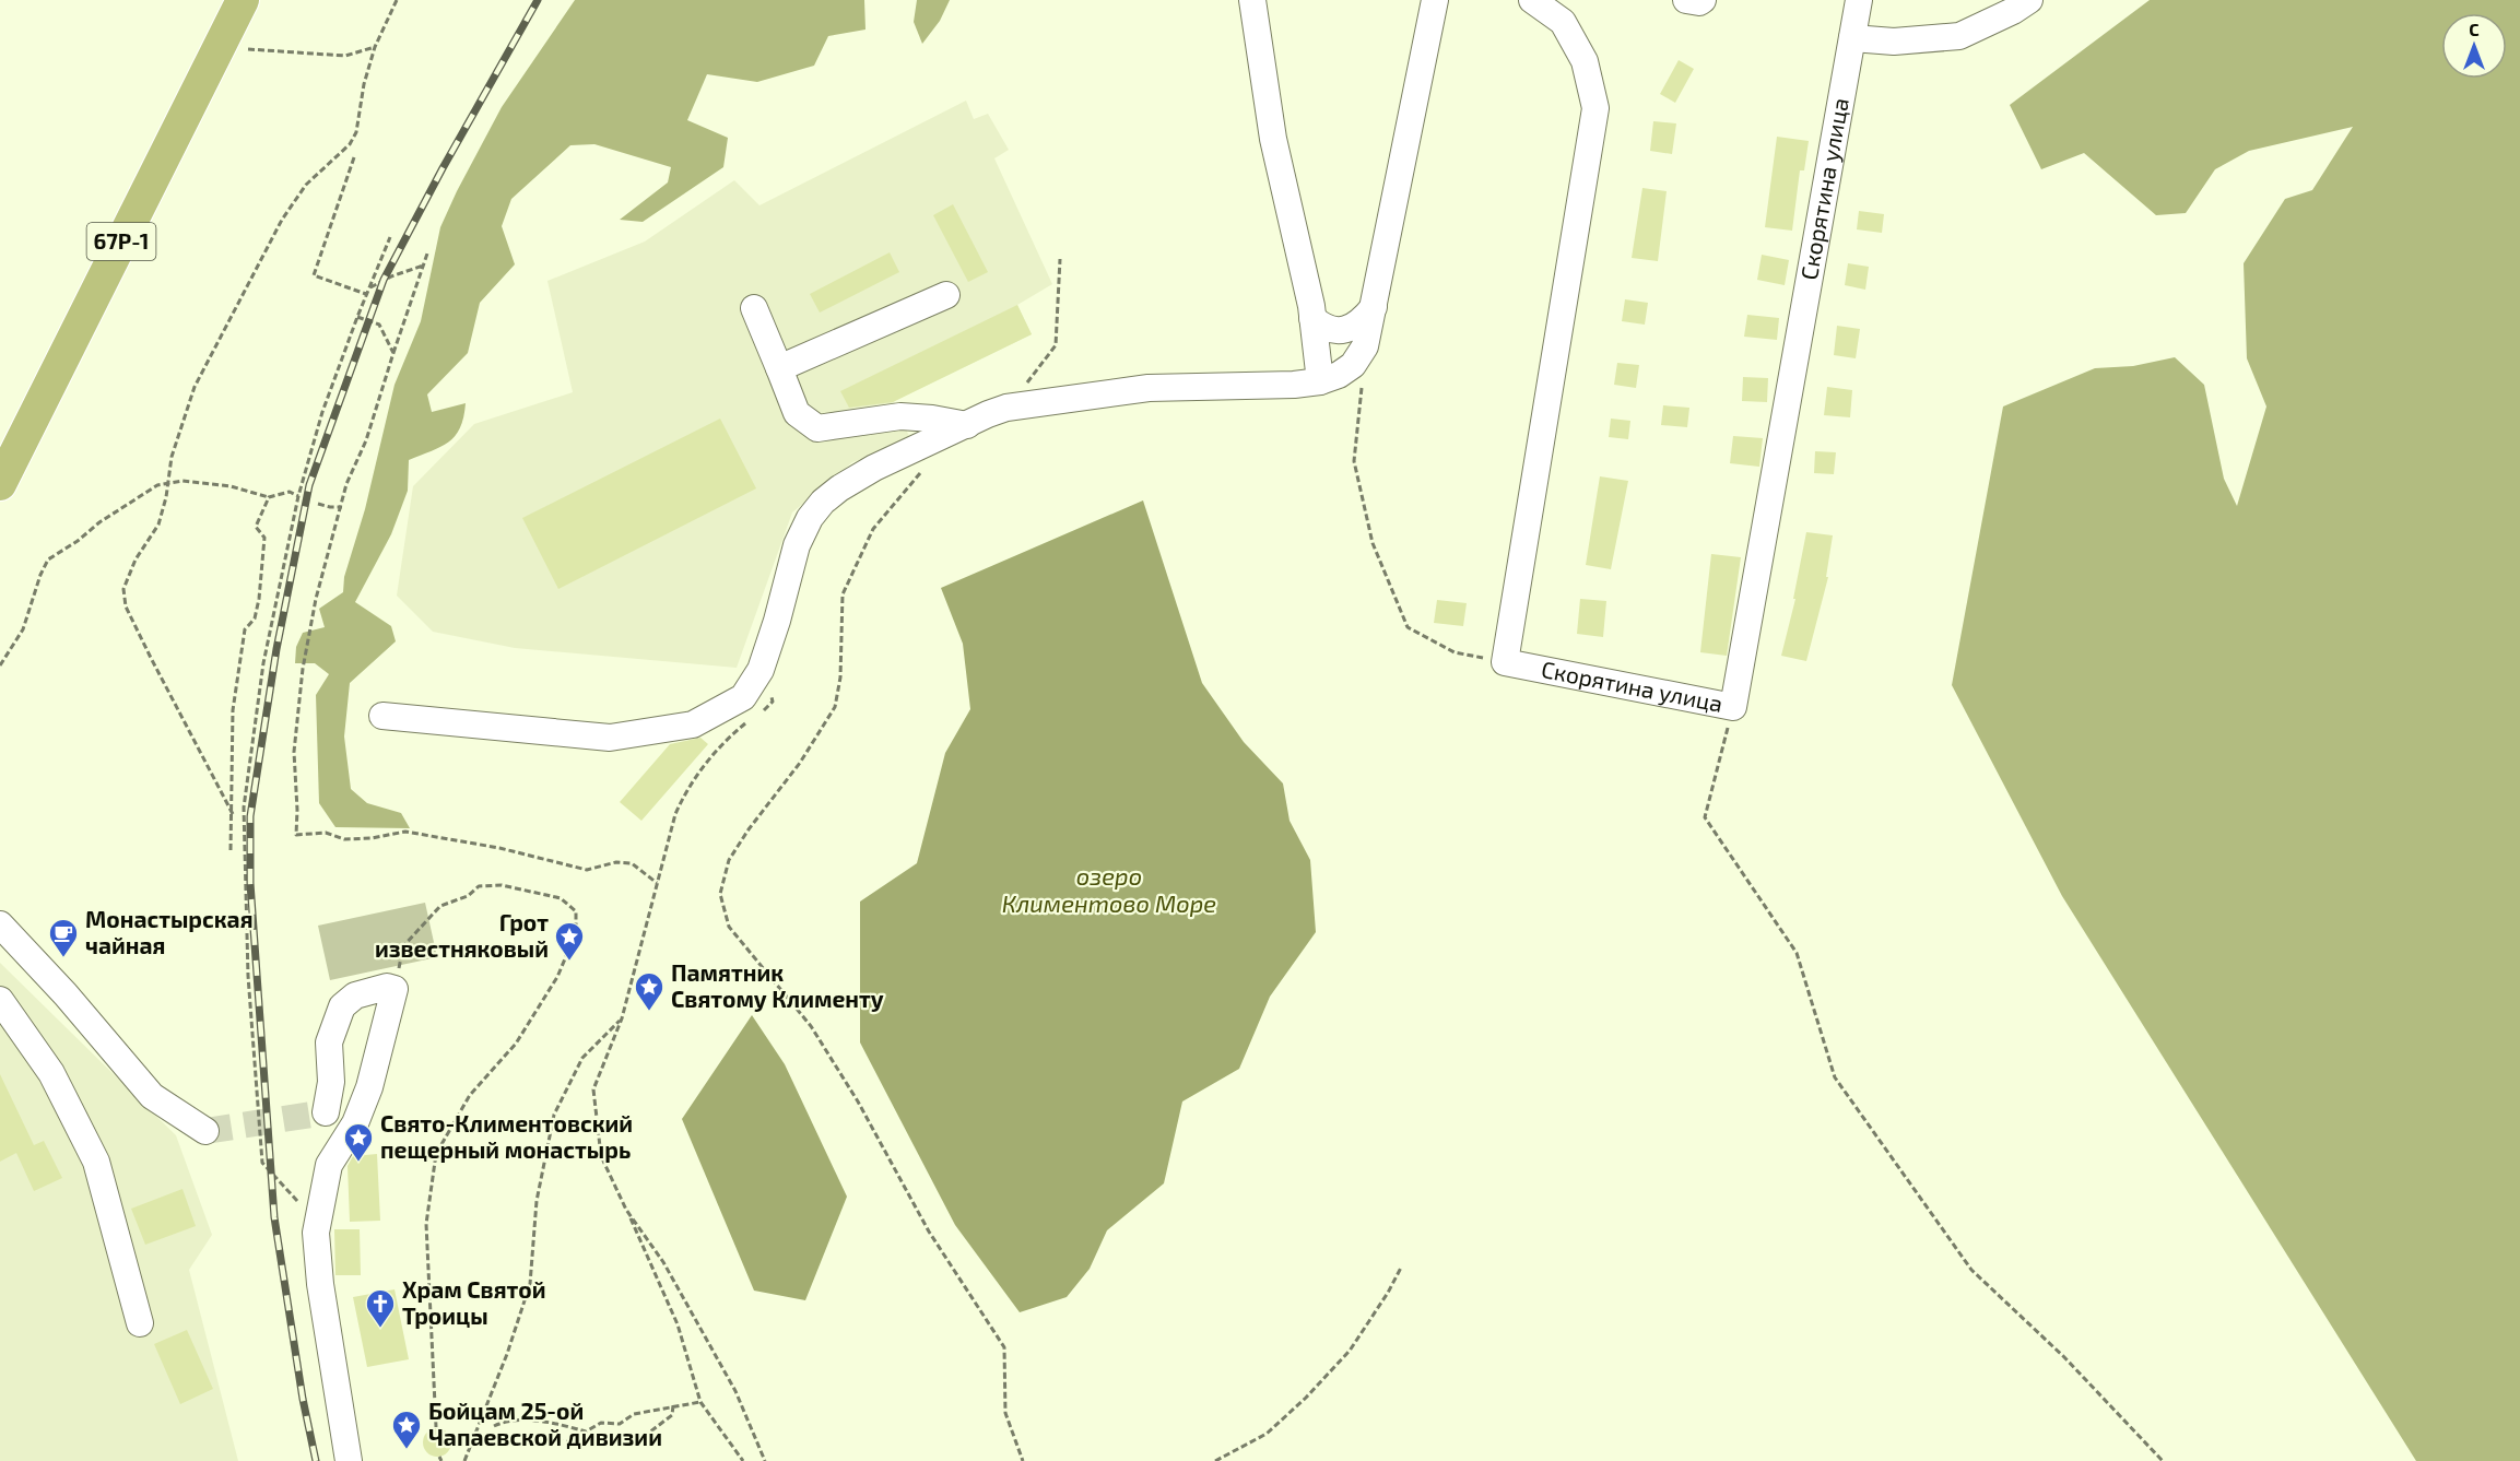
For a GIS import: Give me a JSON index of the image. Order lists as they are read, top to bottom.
{
  "streets": {
    "main road": ["67Р-1"],
    "street": ["Скорятина улица"]
  },
  "water": ["озеро Климентово Море"],
  "places": {
    "cafe": ["Монастырская чайная"],
    "place": [
      "Грот известняковый",
      "Памятник Святому Клименту",
      "Свято-Климентовский пещерный монастырь",
      "Бойцам 25-ой Чапаевской дивизии"
    ],
    "church": ["Храм Святой Троицы"]
  },
  "north": "top"
}
